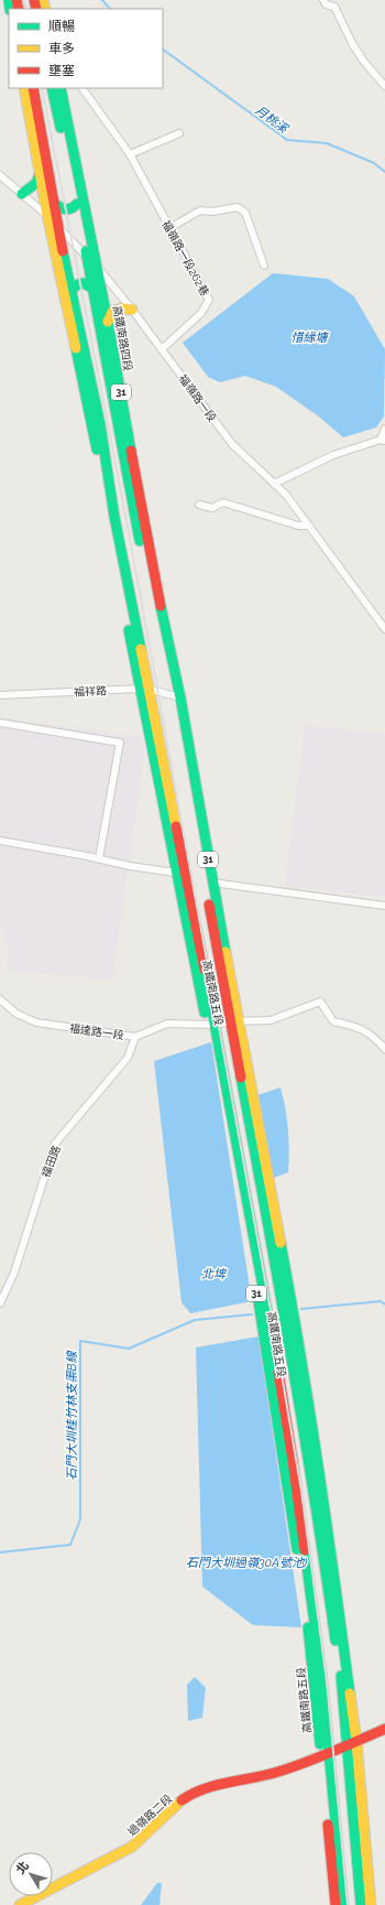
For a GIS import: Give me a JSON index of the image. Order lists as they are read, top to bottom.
{
  "streets": {
    "main road": [
      "高鐵南路四段",
      "31",
      "高鐵南路五段",
      "過嶺路二段"
    ],
    "street": [
      "福嶺路一段262巷",
      "福嶺路一段",
      "福祥路",
      "福達路一段",
      "福田路"
    ]
  },
  "crossings": [
    ["福嶺路一段262巷", "福嶺路一段"],
    ["高鐵南路四段", "福嶺路一段"],
    ["高鐵南路四段", "福祥路"],
    ["高鐵南路四段", "高鐵南路五段"],
    ["31", "福嶺路一段"],
    ["31", "福祥路"],
    ["31", "高鐵南路五段"],
    ["福祥路", "高鐵南路五段"],
    ["高鐵南路五段", "福達路一段"],
    ["高鐵南路五段", "過嶺路二段"],
    ["福達路一段", "福田路"]
  ],
  "water": [
    "月桃溪",
    "惜緣塘",
    "北埤",
    "石門大圳桂竹林支渠B線",
    "石門大圳過嶺30A號池)"
  ],
  "legend": ["順暢", "車多", "壅塞"],
  "north": "top left"
}
